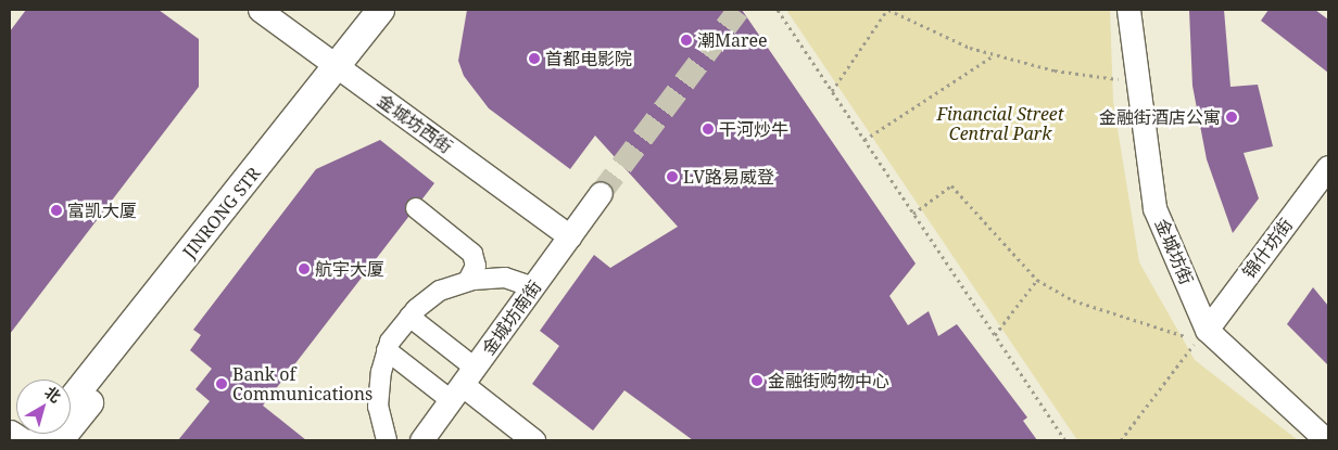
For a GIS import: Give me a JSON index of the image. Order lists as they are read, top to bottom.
{
  "streets": {
    "main road": ["JINRONG STR"],
    "street": [
      "金城坊西街",
      "锦什坊街",
      "金城坊街",
      "金城坊南街"
    ]
  },
  "crossings": [
    ["金城坊西街", "JINRONG STR"],
    ["金城坊西街", "金城坊南街"],
    ["锦什坊街", "金城坊街"]
  ],
  "parks": ["Financial Street Central Park"],
  "places": [
    "潮Maree",
    "首都电影院",
    "金融街酒店公寓",
    "干河炒牛",
    "LV路易威登",
    "富凯大厦",
    "航宇大厦",
    "金融街购物中心",
    "Bank of Communications"
  ],
  "north": "top right"
}
